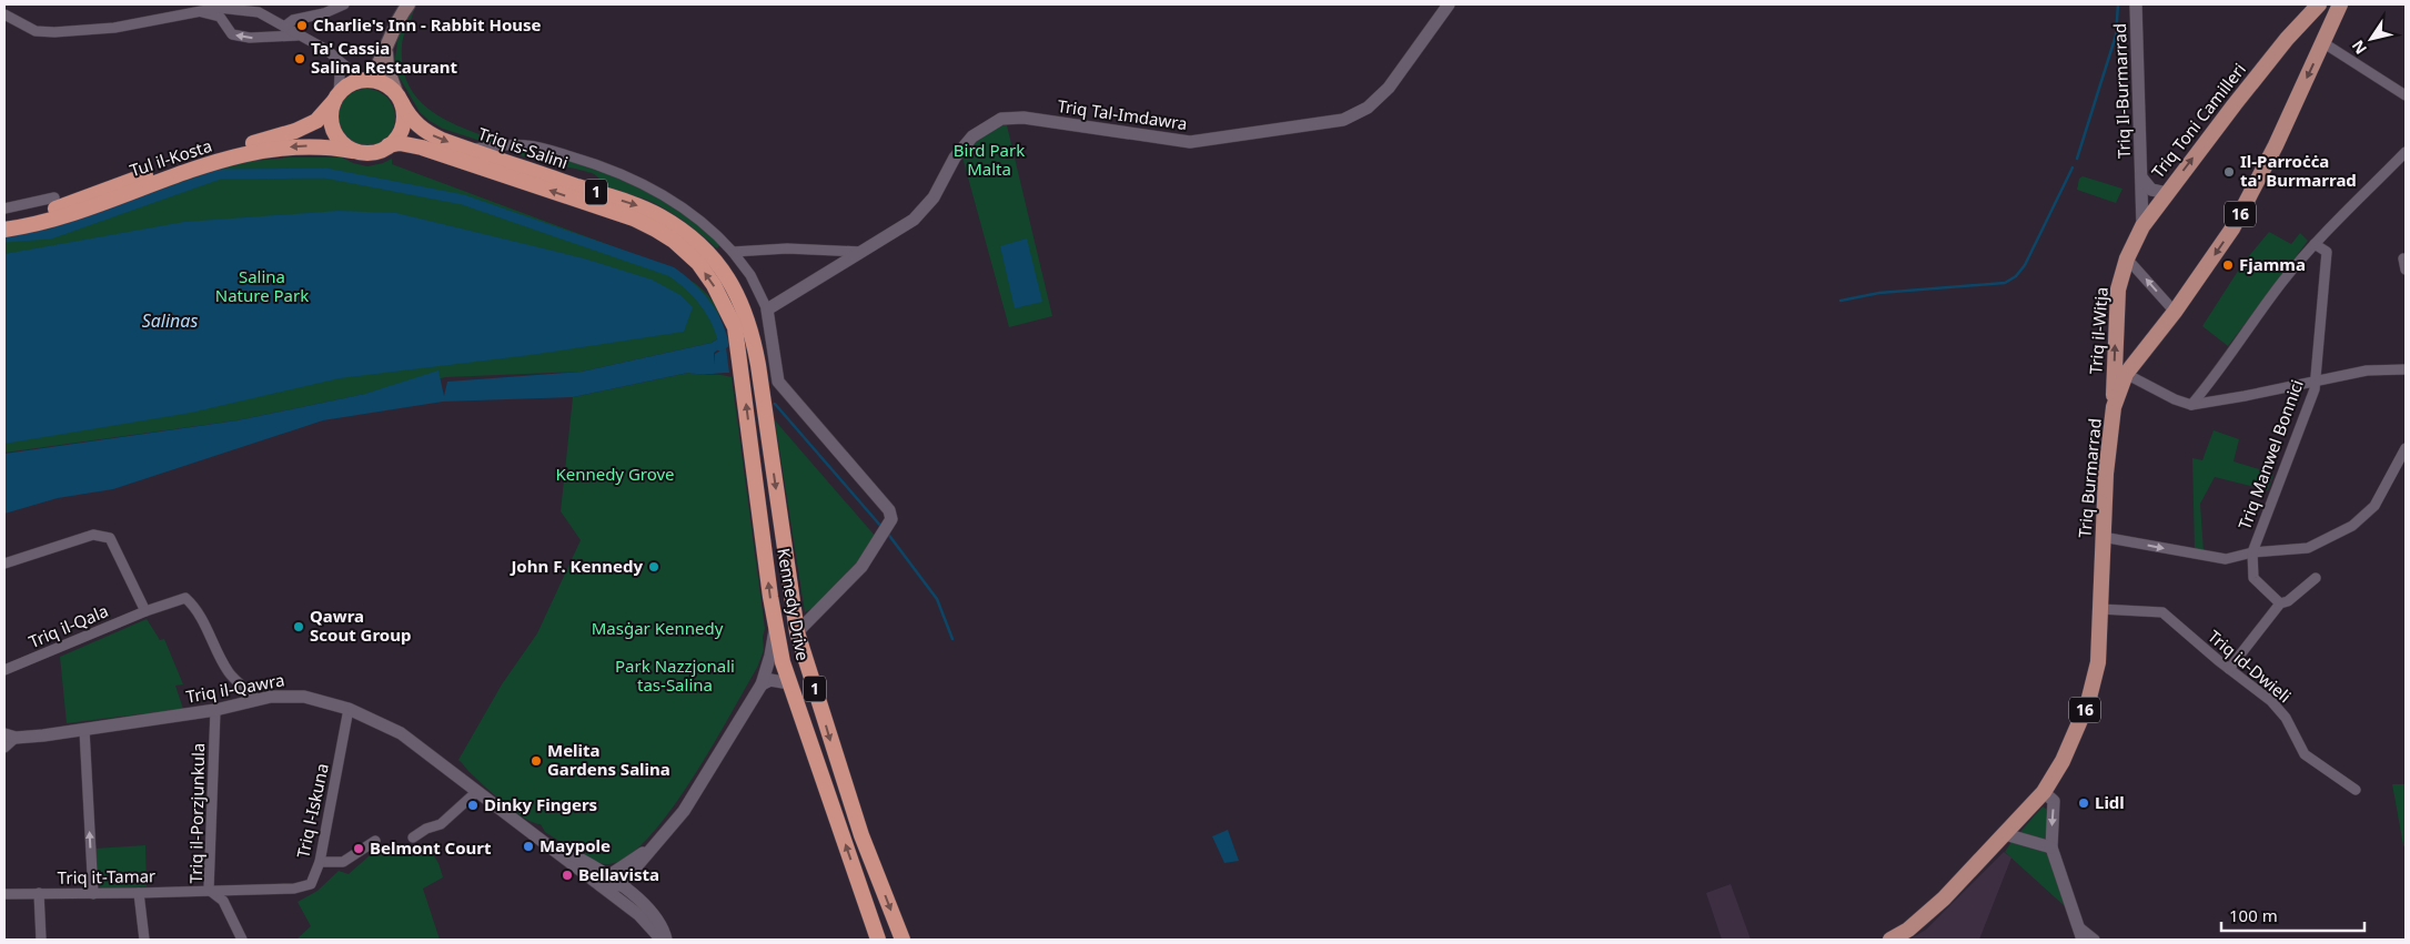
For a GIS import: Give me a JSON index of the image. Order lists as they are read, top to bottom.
{
  "streets": {
    "highway": [
      "Triq is-Salini",
      "Tul il-Kosta",
      "1",
      "Kennedy Drive"
    ],
    "main road": [
      "Triq Toni Camilleri",
      "16",
      "Triq il-Witja",
      "Triq Burmarrad"
    ],
    "street": [
      "Triq Il-Burmarrad",
      "Triq Tal-Imdawra",
      "Triq Manwel Bonnici",
      "Triq il-Qala",
      "Triq id-Dwieli",
      "Triq il-Qawra",
      "Triq l-Iskuna",
      "Triq il-Porzjunkula",
      "Triq it-Tamar"
    ]
  },
  "crossings": [
    ["Triq Il-Burmarrad", "Triq Toni Camilleri"],
    ["Triq Toni Camilleri", "Triq il-Witja"],
    ["Triq is-Salini", "Tul il-Kosta"],
    ["Triq is-Salini", "1"],
    ["Triq is-Salini", "Kennedy Drive"],
    ["Tul il-Kosta", "1"],
    ["Triq il-Witja", "Triq Burmarrad"],
    ["Triq Burmarrad", "Triq id-Dwieli"],
    ["Triq il-Qala", "Triq il-Qawra"],
    ["Triq il-Qawra", "Triq l-Iskuna"],
    ["Triq il-Qawra", "Triq il-Porzjunkula"],
    ["Triq l-Iskuna", "Triq il-Porzjunkula"],
    ["Triq l-Iskuna", "Triq it-Tamar"],
    ["Triq il-Porzjunkula", "Triq it-Tamar"]
  ],
  "one_way": ["Triq Toni Camilleri", "Triq il-Witja"],
  "water": ["Salinas"],
  "parks": [
    "Bird Park Malta",
    "Salina Nature Park",
    "Kennedy Grove",
    "Masġar Kennedy",
    "Park Nazzjonali tas-Salina"
  ],
  "places": [
    "Charlie's Inn - Rabbit House",
    "Ta' Cassia Salina Restaurant",
    "Il-Parroċċa ta' Burmarrad",
    "Fjamma",
    "John F. Kennedy",
    "Qawra Scout Group",
    "Melita Gardens Salina",
    "Lidl",
    "Dinky Fingers",
    "Maypole",
    "Belmont Court",
    "Bellavista"
  ],
  "scale_bar": "100 m",
  "north": "bottom left"
}
